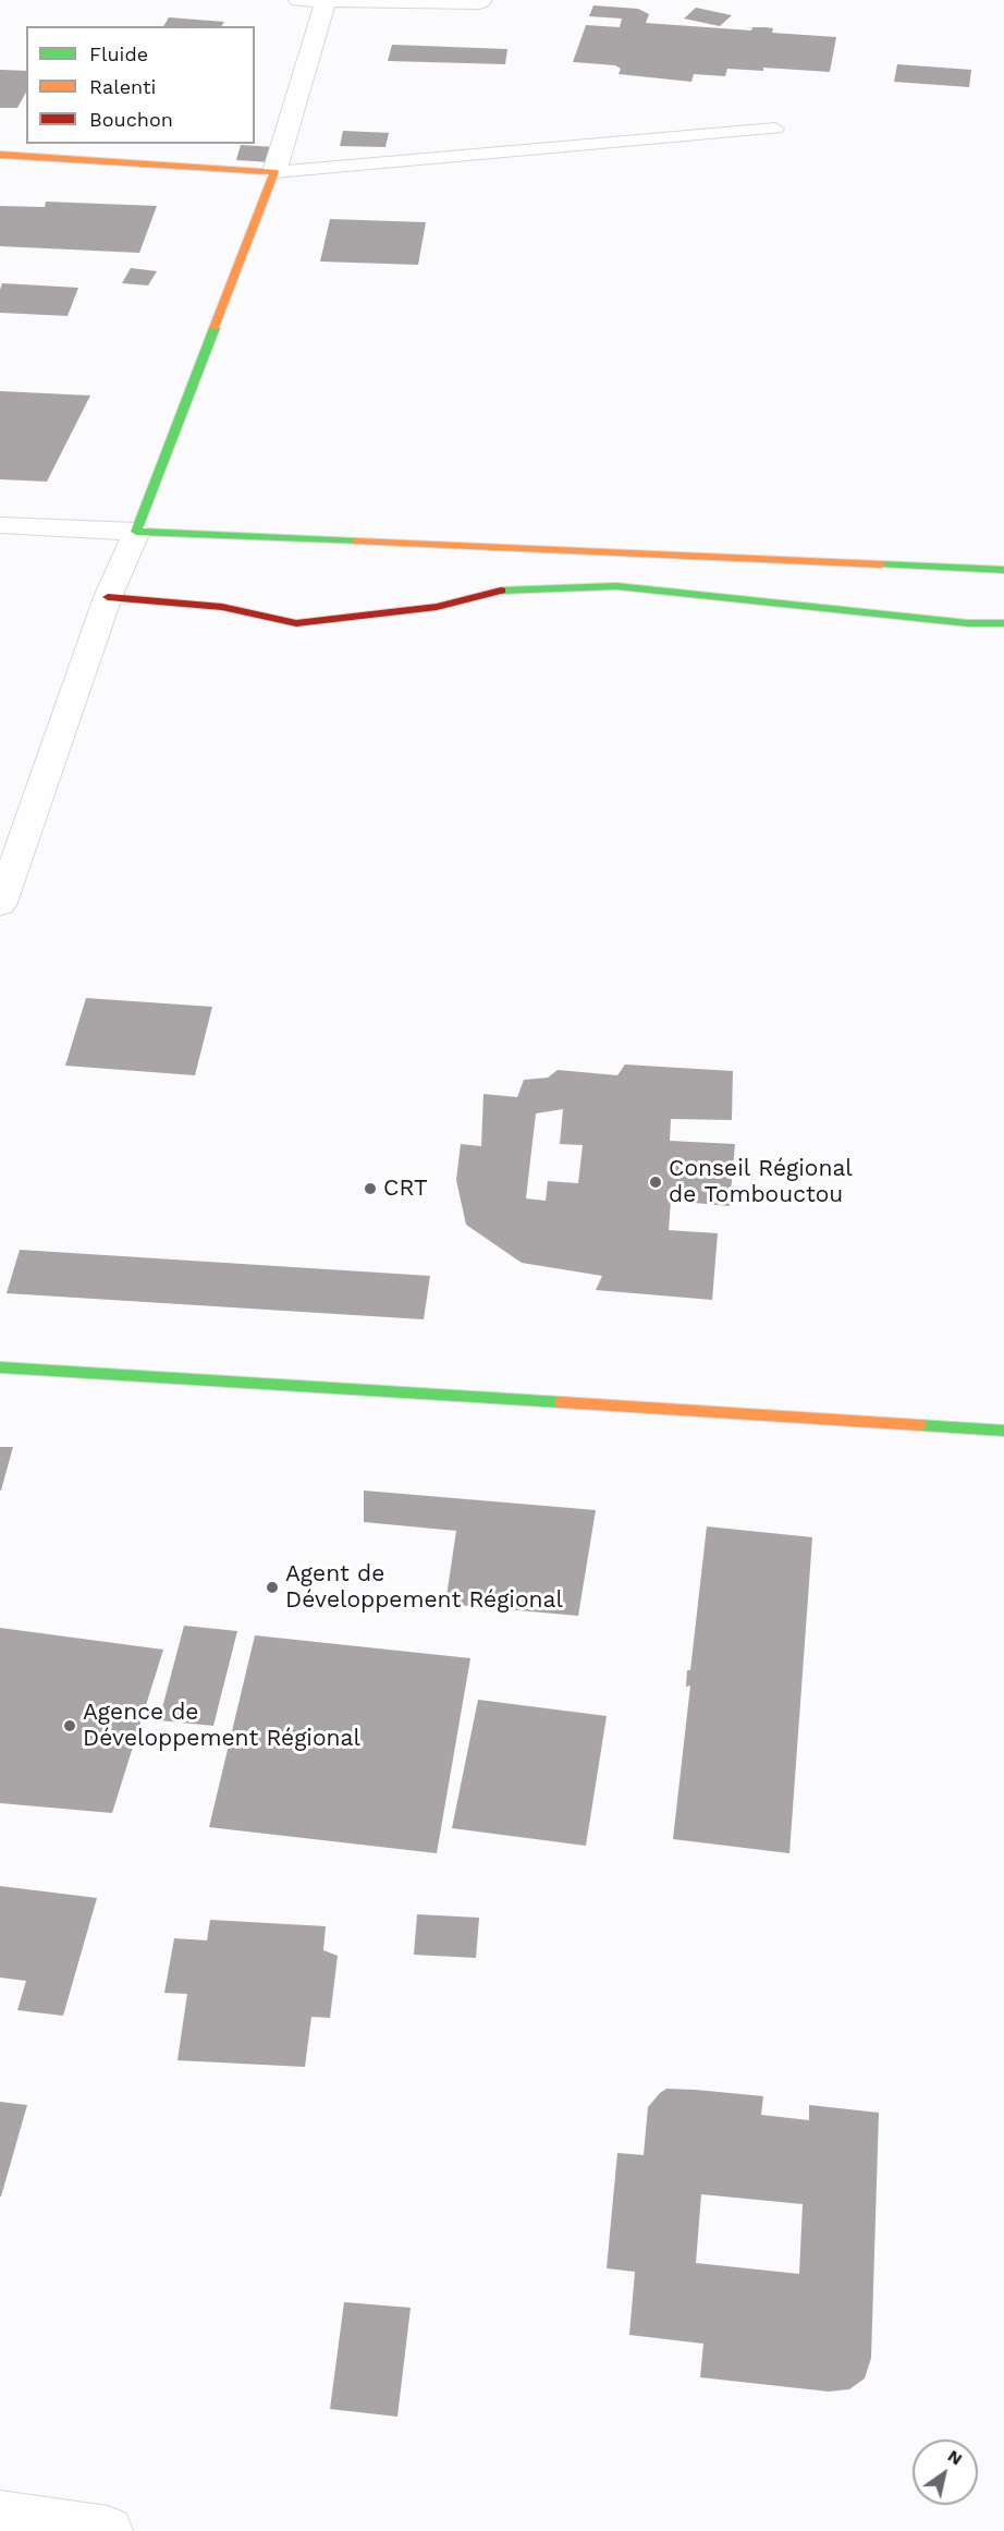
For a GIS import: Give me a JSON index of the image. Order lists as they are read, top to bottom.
{
  "places": [
    "Conseil Régional de Tombouctou",
    "CRT",
    "Agent de Développement Régional",
    "Agence de Développement Régional"
  ],
  "legend": ["Fluide", "Ralenti", "Bouchon"],
  "north": "top right"
}
